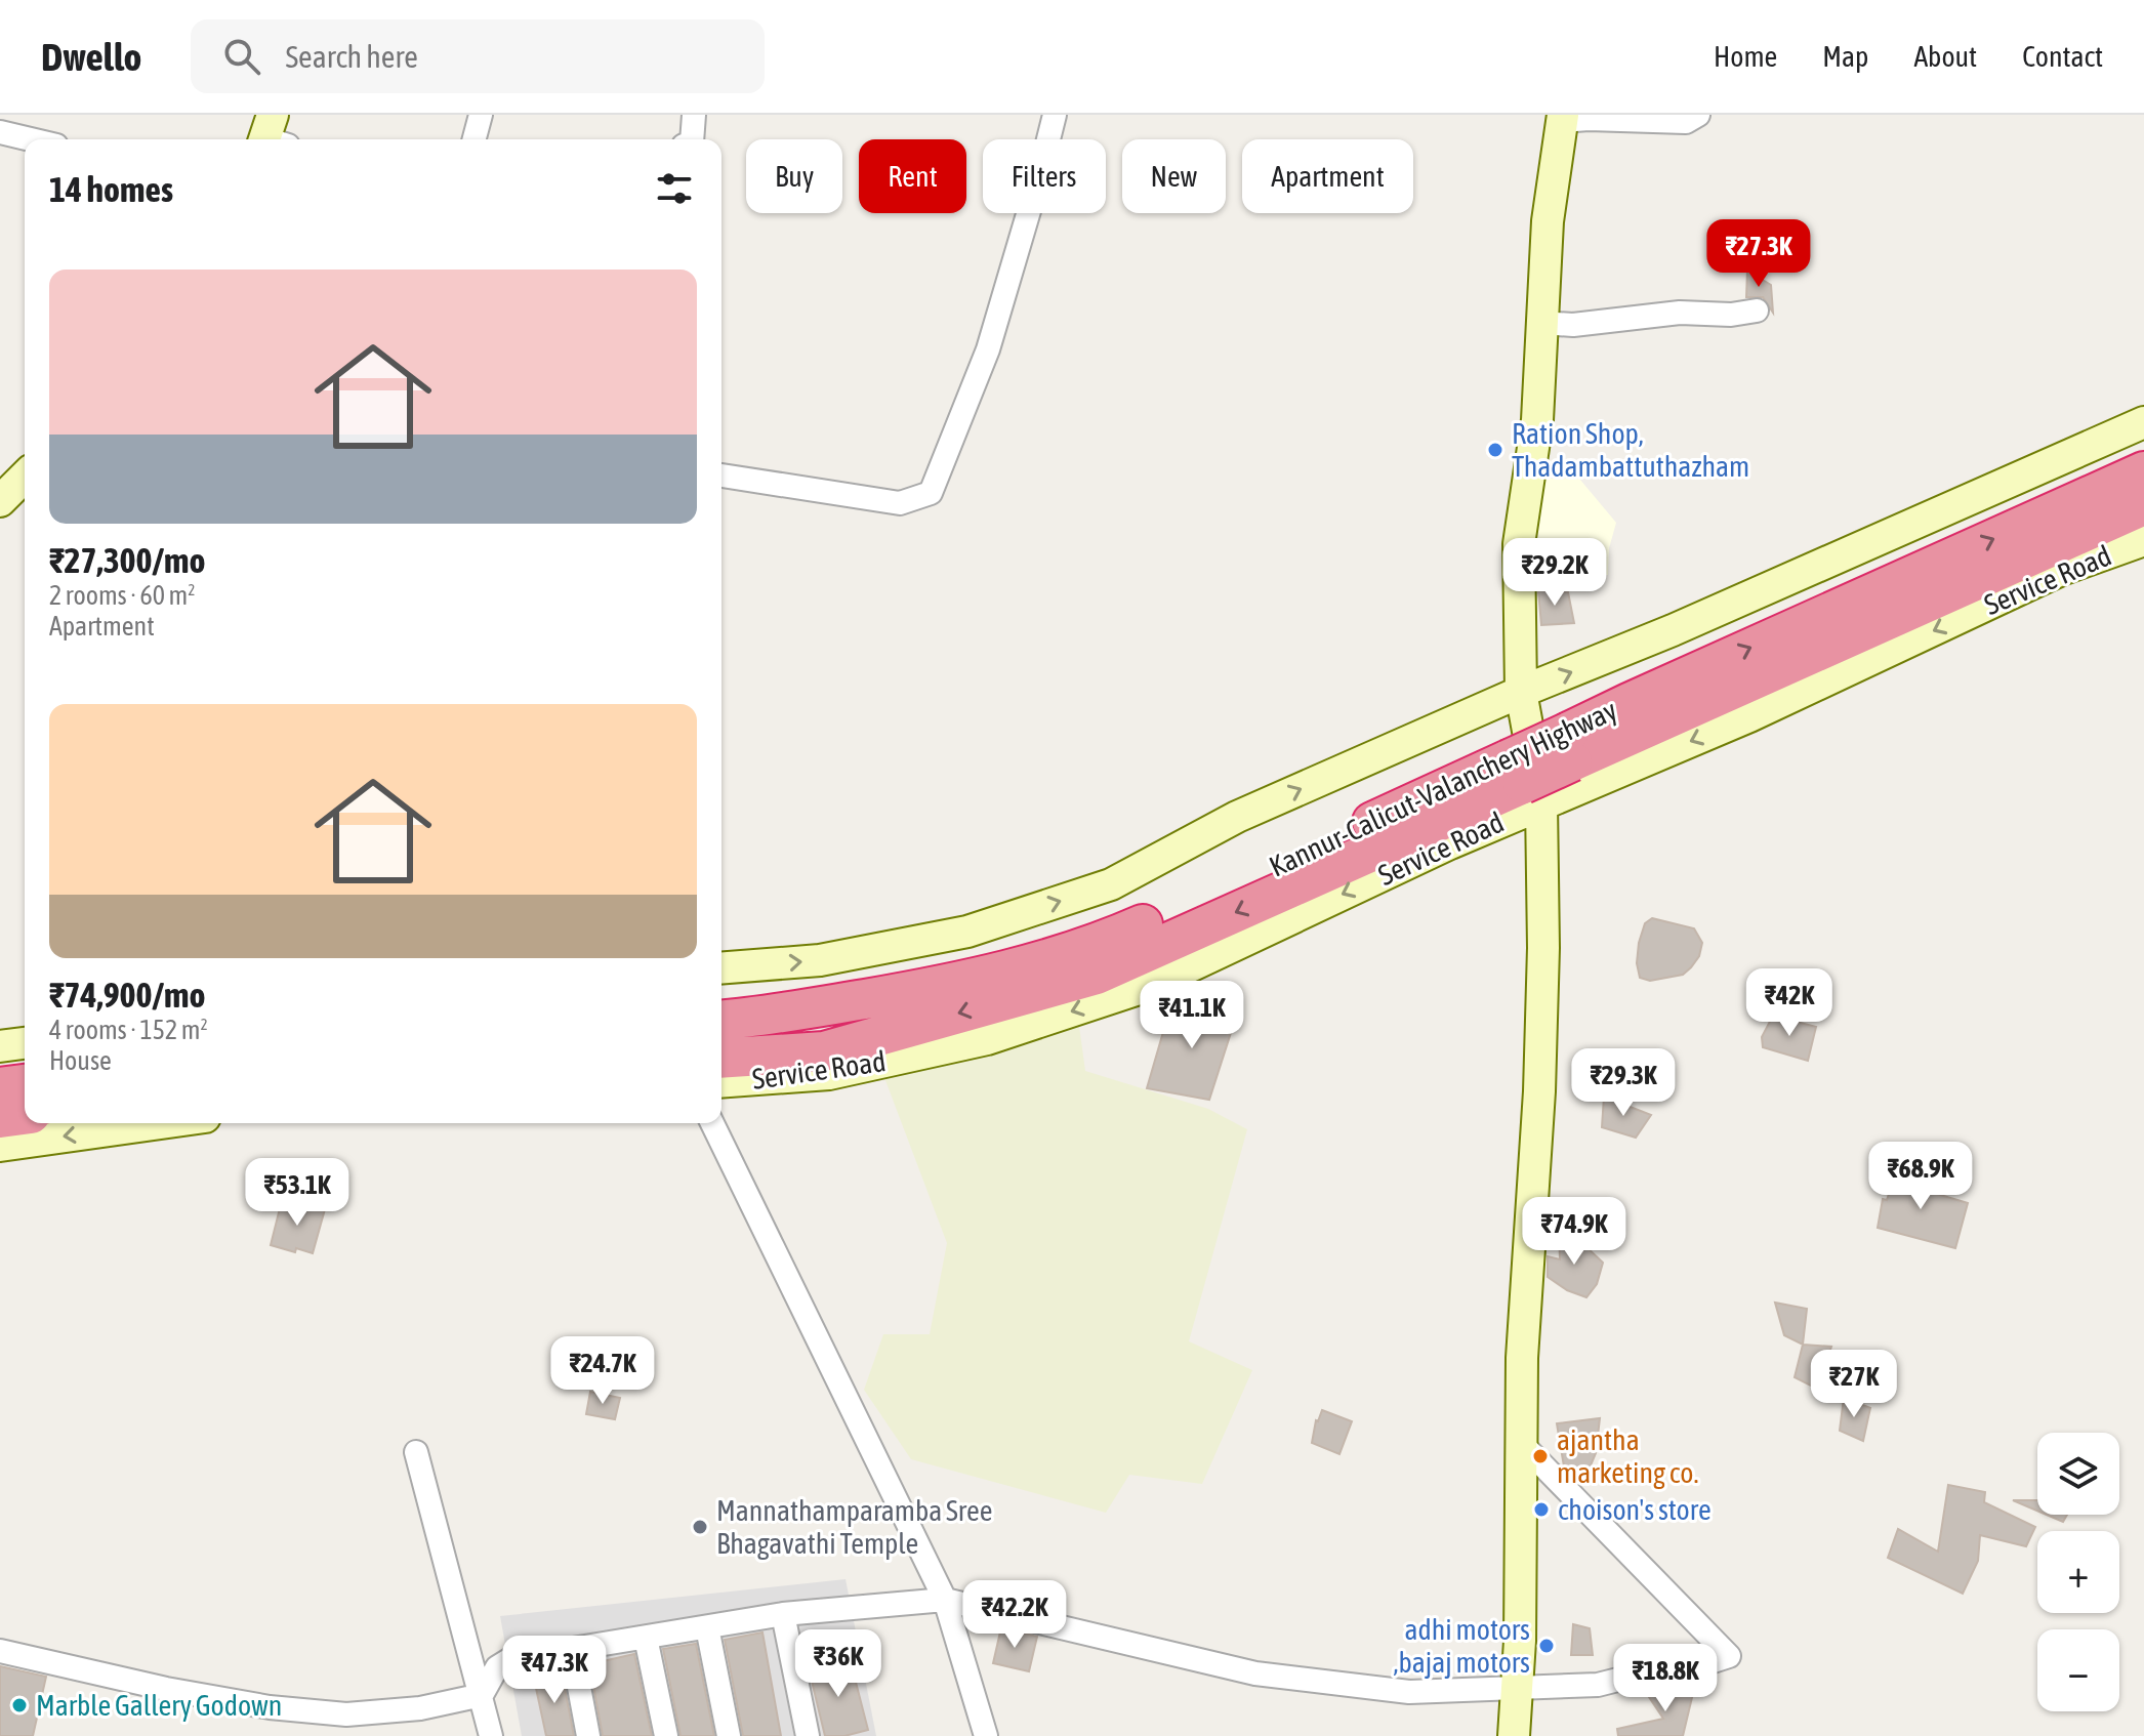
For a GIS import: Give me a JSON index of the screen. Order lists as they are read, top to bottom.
{
  "streets": {
    "highway": ["Kannur-Calicut-Valanchery Highway"],
    "street": ["Service Road"]
  },
  "crossings": [
    ["Service Road", "Kannur-Calicut-Valanchery Highway"]
  ],
  "places": [
    "Ration Shop, Thadambattuthazham",
    "ajantha marketing co.",
    "choison's store",
    "Mannathamparamba Sree Bhagavathi Temple",
    "adhi motors ,bajaj motors",
    "Marble Gallery Godown"
  ],
  "page": {
    "header": "Dwello",
    "search": "Search here",
    "nav": [
      "Home",
      "Map",
      "About",
      "Contact"
    ],
    "chip": [
      "Buy",
      "Rent",
      "Filters",
      "New",
      "Apartment"
    ],
    "heading": "14 homes",
    "price": [
      "₹27.3K",
      "₹29.2K",
      "₹42K",
      "₹41.1K",
      "₹29.3K",
      "₹68.9K",
      "₹53.1K",
      "₹74.9K",
      "₹24.7K",
      "₹27K",
      "₹42.2K",
      "₹36K",
      "₹47.3K",
      "₹18.8K"
    ],
    "list": [
      {
        "name": "₹27,300/mo",
        "note": "2 rooms · 60 m² · Apartment"
      },
      {
        "name": "₹74,900/mo",
        "note": "4 rooms · 152 m² · House"
      }
    ],
    "map_buttons": ["+", "−"]
  }
}
